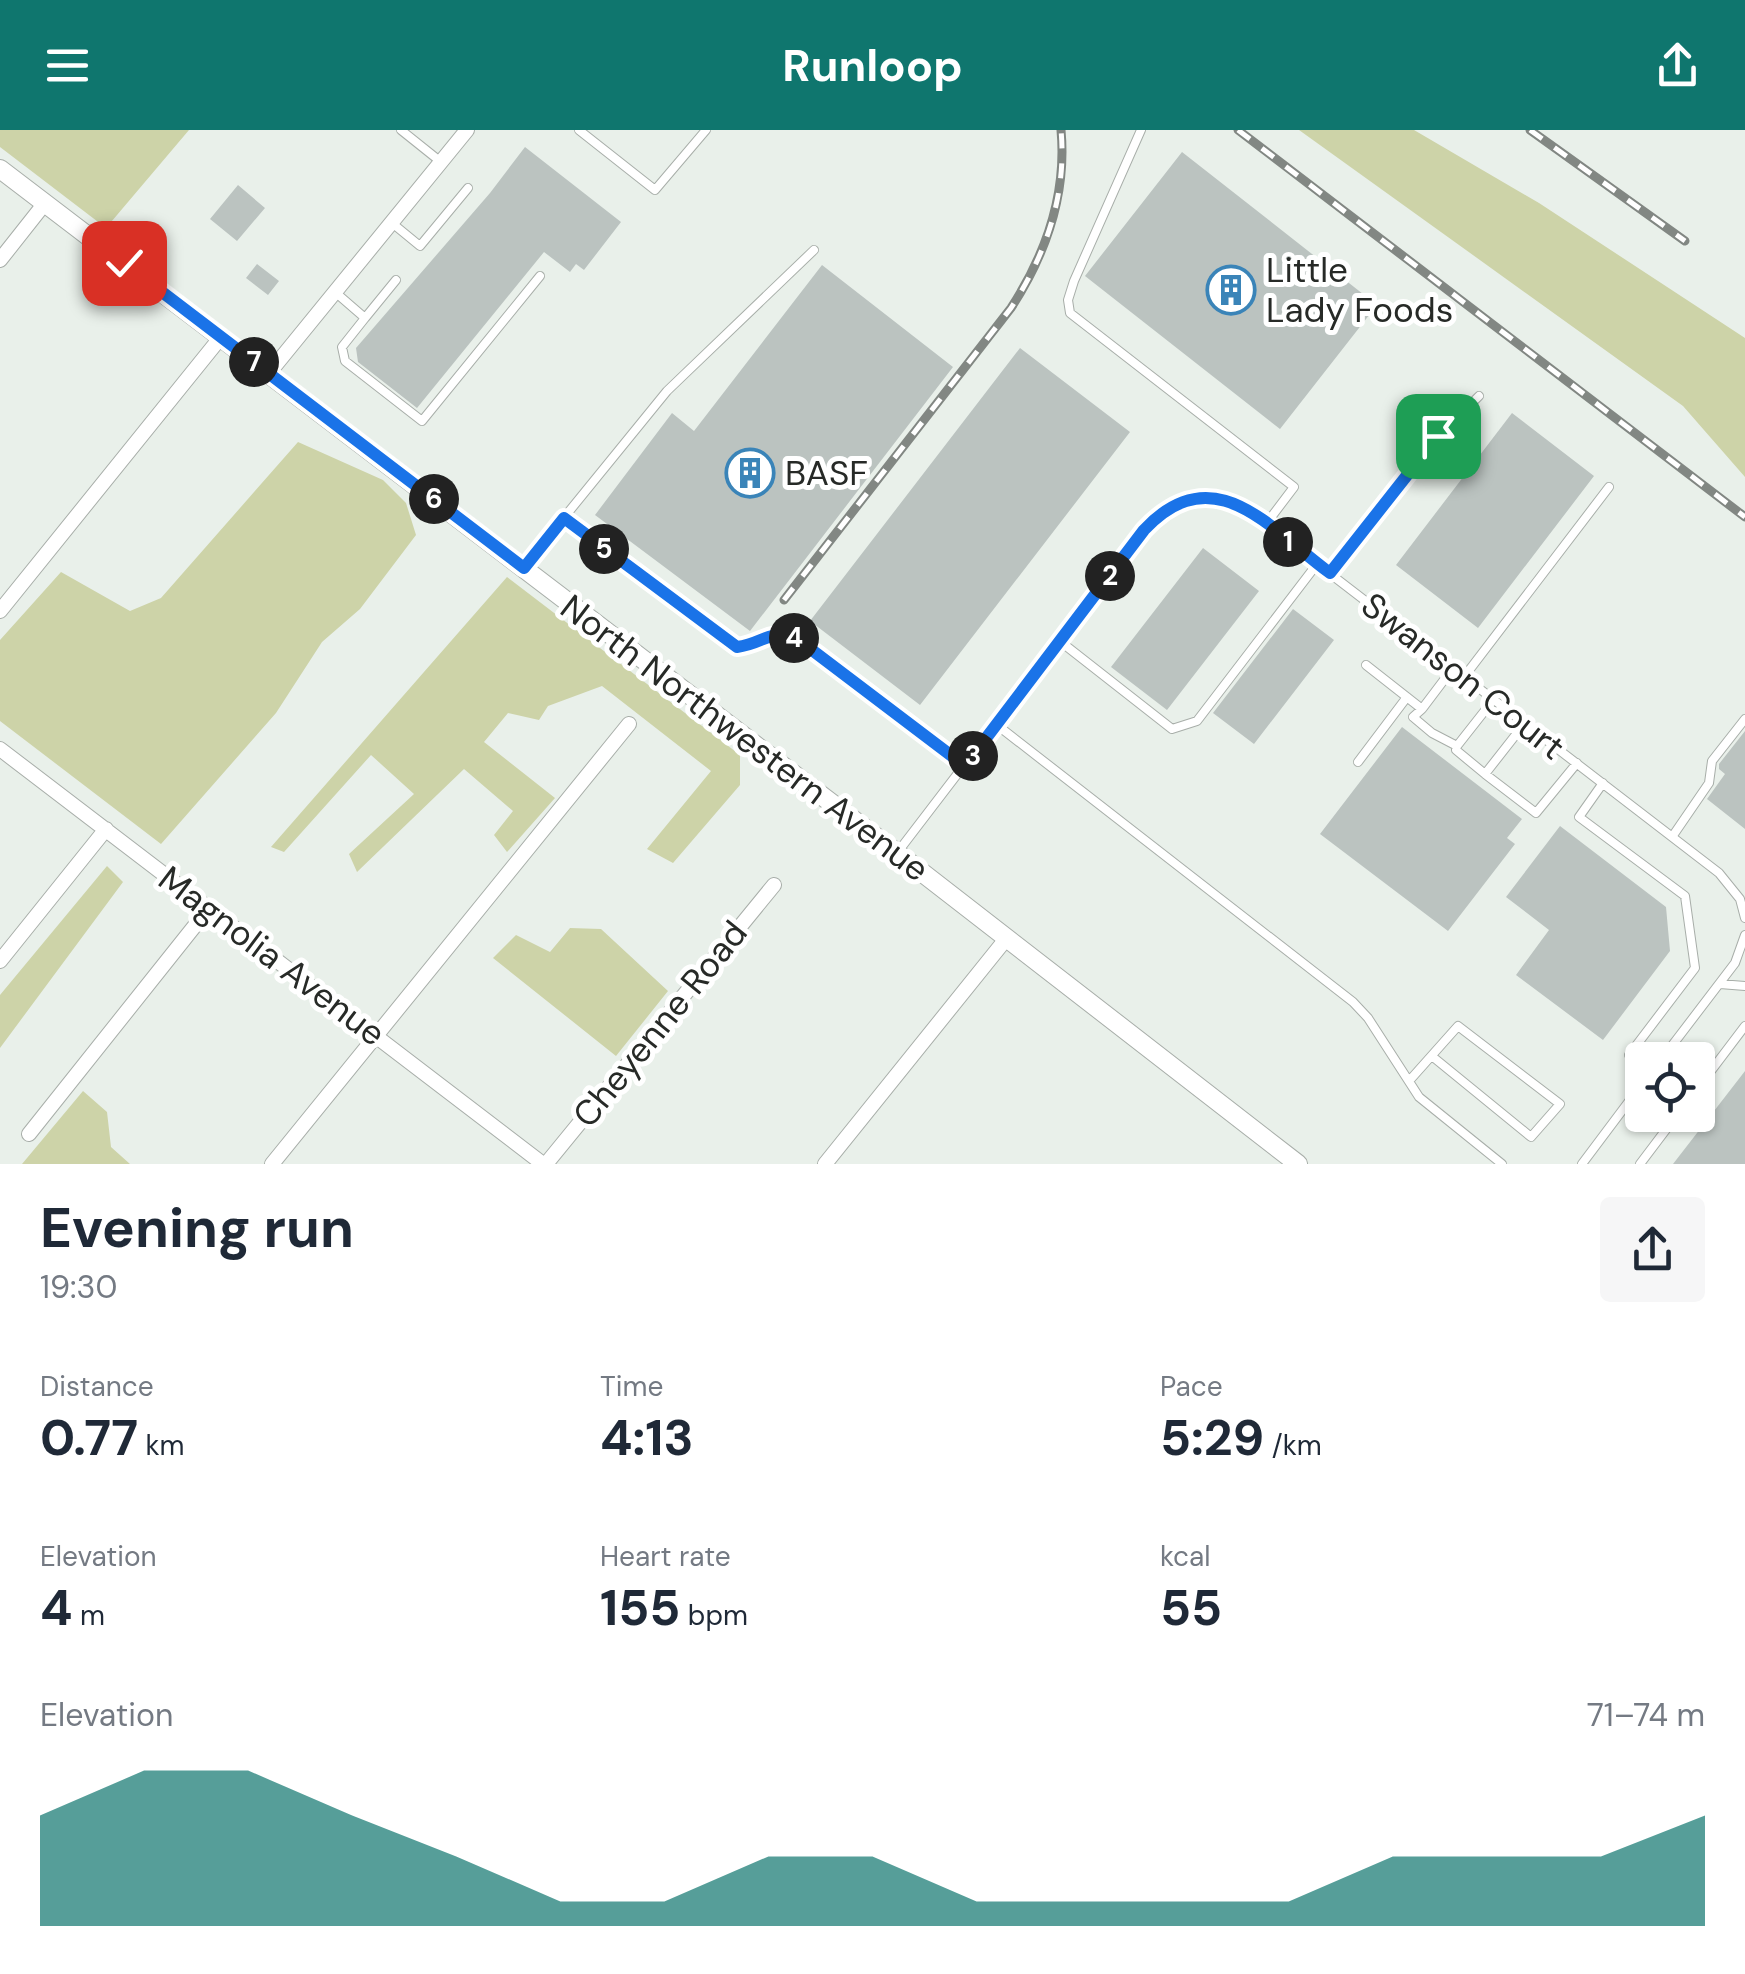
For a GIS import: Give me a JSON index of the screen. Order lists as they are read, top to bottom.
{
  "streets": {
    "street": ["North Northwestern Avenue", "Magnolia Avenue", "Cheyenne Road"],
    "lane": ["Swanson Court"]
  },
  "crossings": [
    ["Swanson Court", "North Northwestern Avenue"],
    ["Magnolia Avenue", "Cheyenne Road"]
  ],
  "places": {
    "building": ["Little Lady Foods", "BASF"]
  },
  "page": {
    "header": "Runloop",
    "pins": [
      "7",
      "6",
      "1",
      "5",
      "2",
      "4",
      "3"
    ],
    "heading": ["Evening run", "19:30"],
    "stats": [
      ["Distance", "0.77 km"],
      ["Time", "4:13"],
      ["Pace", "5:29 /km"],
      ["Elevation", "4 m"],
      ["Heart rate", "155 bpm"],
      ["kcal", "55"]
    ],
    "chart": ["Elevation", "71–74 m"]
  }
}
